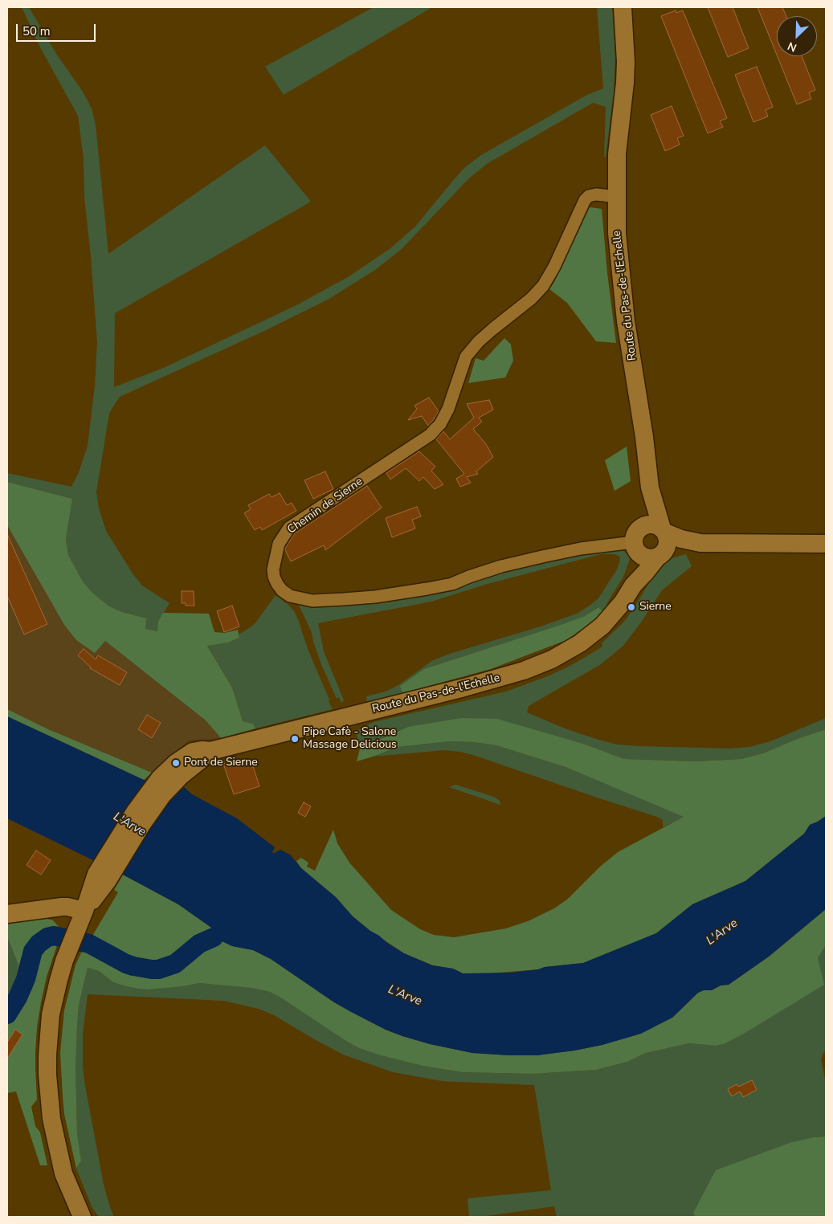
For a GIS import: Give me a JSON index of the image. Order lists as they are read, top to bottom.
{
  "streets": {
    "main road": ["Route du Pas-de-l'Echelle"],
    "street": ["Chemin de Sierne"]
  },
  "crossings": [
    ["Route du Pas-de-l'Echelle", "Chemin de Sierne"]
  ],
  "water": ["L'Arve"],
  "places": ["Sierne", "Pipe Cafè - Salone Massage Delicious", "Pont de Sierne"],
  "scale_bar": "50 m",
  "north": "bottom left"
}
